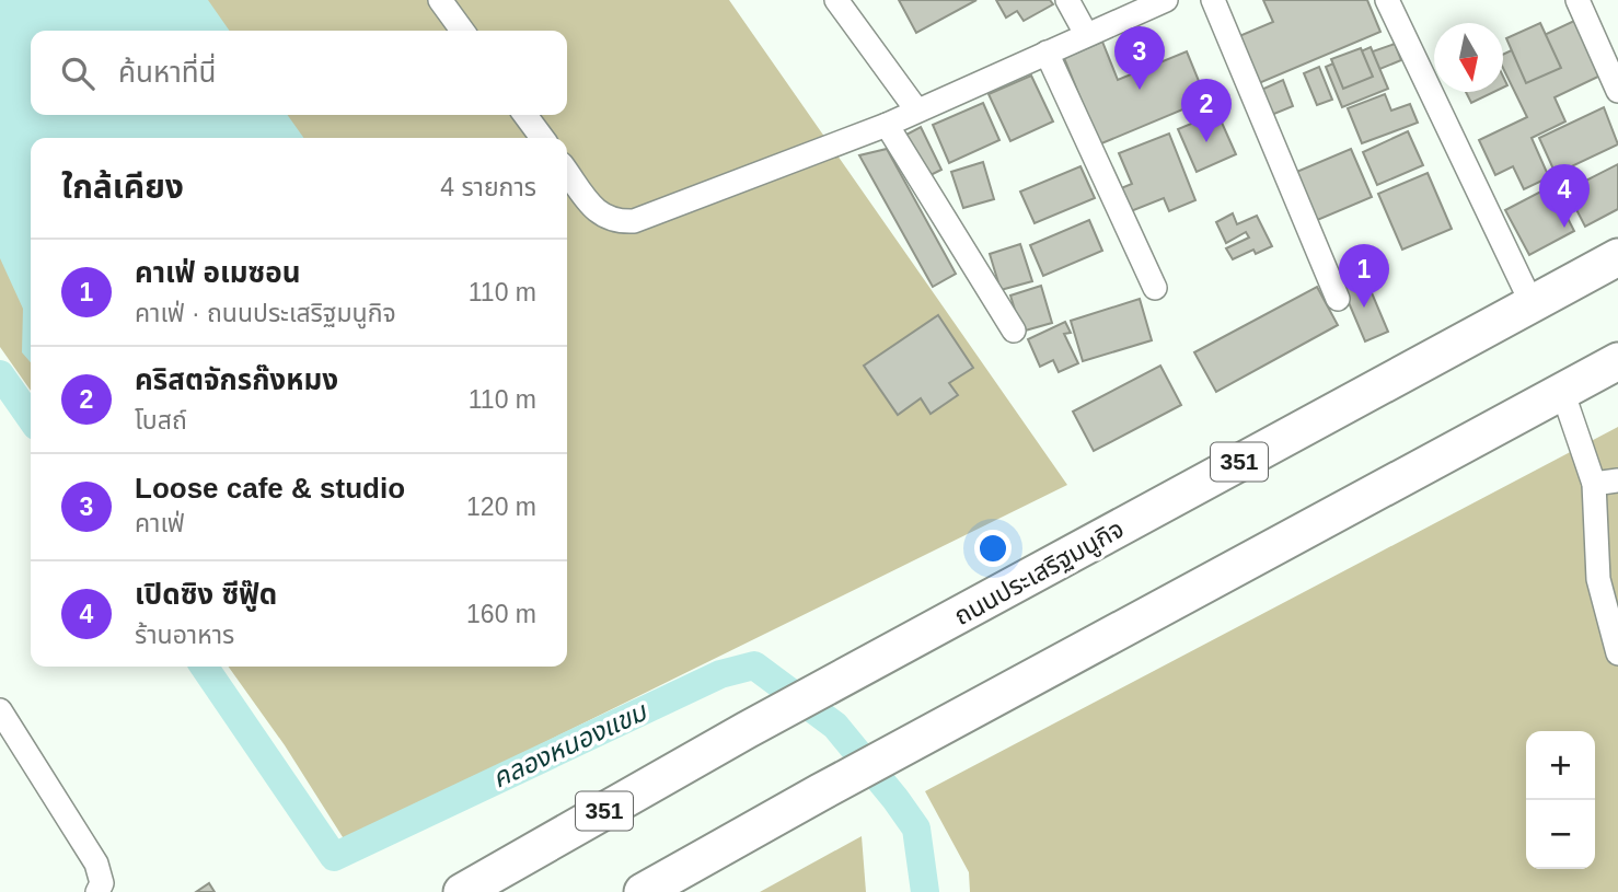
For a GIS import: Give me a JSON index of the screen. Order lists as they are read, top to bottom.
{
  "streets": {
    "main road": ["351", "ถนนประเสริฐมนูกิจ"]
  },
  "water": ["คลองหนองแขม"],
  "north": "bottom",
  "page": {
    "pins": [
      "3",
      "2",
      "4",
      "1"
    ],
    "search": "ค้นหาที่นี่",
    "heading": ["ใกล้เคียง", "4 รายการ"],
    "list": [
      {
        "mark": "1",
        "name": "คาเฟ่ อเมซอน",
        "note": "คาเฟ่ · ถนนประเสริฐมนูกิจ",
        "value": "110 m"
      },
      {
        "mark": "2",
        "name": "คริสตจักรก๊งหมง",
        "note": "โบสถ์",
        "value": "110 m"
      },
      {
        "mark": "3",
        "name": "Loose cafe & studio",
        "note": "คาเฟ่",
        "value": "120 m"
      },
      {
        "mark": "4",
        "name": "เปิดซิง ซีฟู๊ด",
        "note": "ร้านอาหาร",
        "value": "160 m"
      }
    ],
    "map_buttons": ["+", "−"]
  }
}
